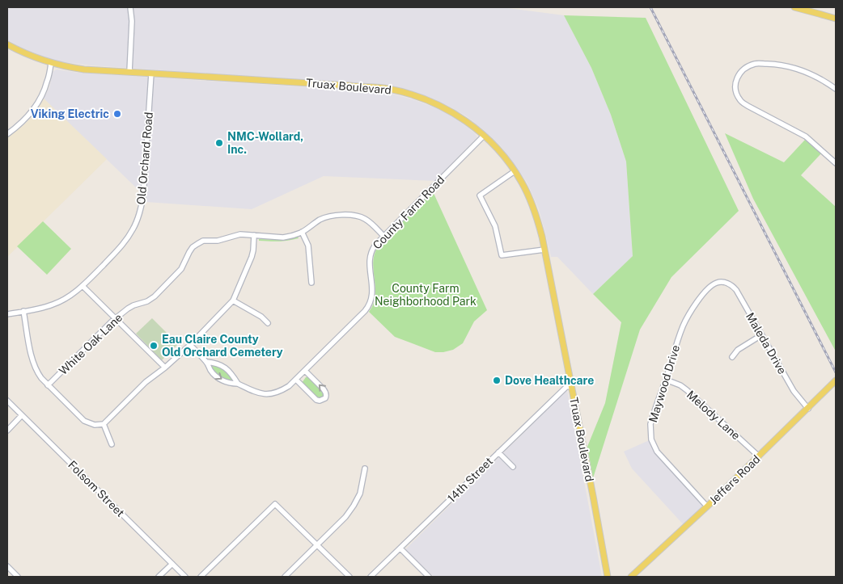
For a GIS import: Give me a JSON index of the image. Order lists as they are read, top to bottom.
{
  "streets": {
    "main road": ["Truax Boulevard", "Jeffers Road"],
    "street": [
      "Old Orchard Road",
      "County Farm Road",
      "Maleda Drive",
      "White Oak Lane",
      "Maywood Drive",
      "Melody Lane",
      "14th Street",
      "Folsom Street"
    ]
  },
  "crossings": [
    ["Truax Boulevard", "Old Orchard Road"],
    ["Truax Boulevard", "County Farm Road"],
    ["Truax Boulevard", "14th Street"],
    ["County Farm Road", "White Oak Lane"],
    ["Maleda Drive", "Maywood Drive"],
    ["Maleda Drive", "Jeffers Road"],
    ["Maywood Drive", "Melody Lane"],
    ["Maywood Drive", "Jeffers Road"],
    ["Melody Lane", "Jeffers Road"]
  ],
  "parks": ["County Farm Neighborhood Park"],
  "places": [
    "Viking Electric",
    "NMC-Wollard, Inc.",
    "Eau Claire County Old Orchard Cemetery",
    "Dove Healthcare"
  ]
}
